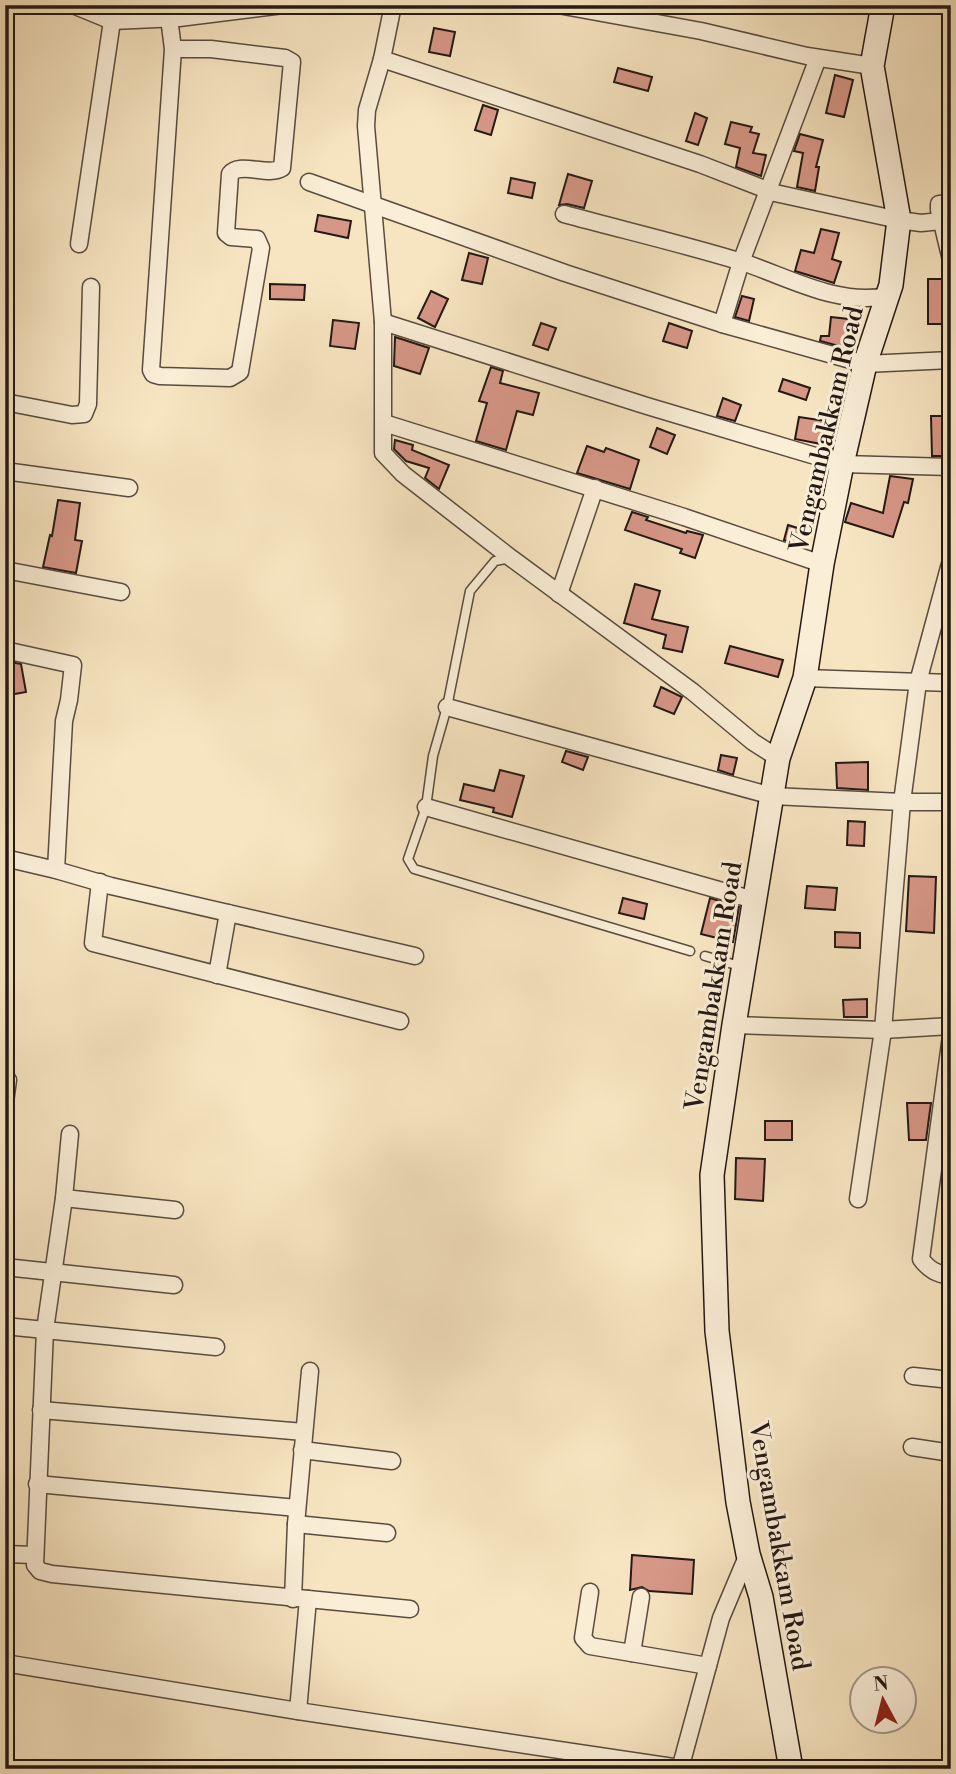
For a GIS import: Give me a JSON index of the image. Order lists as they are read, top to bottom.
{
  "streets": {
    "main road": ["Vengambakkam Road"]
  },
  "north": "top"
}
